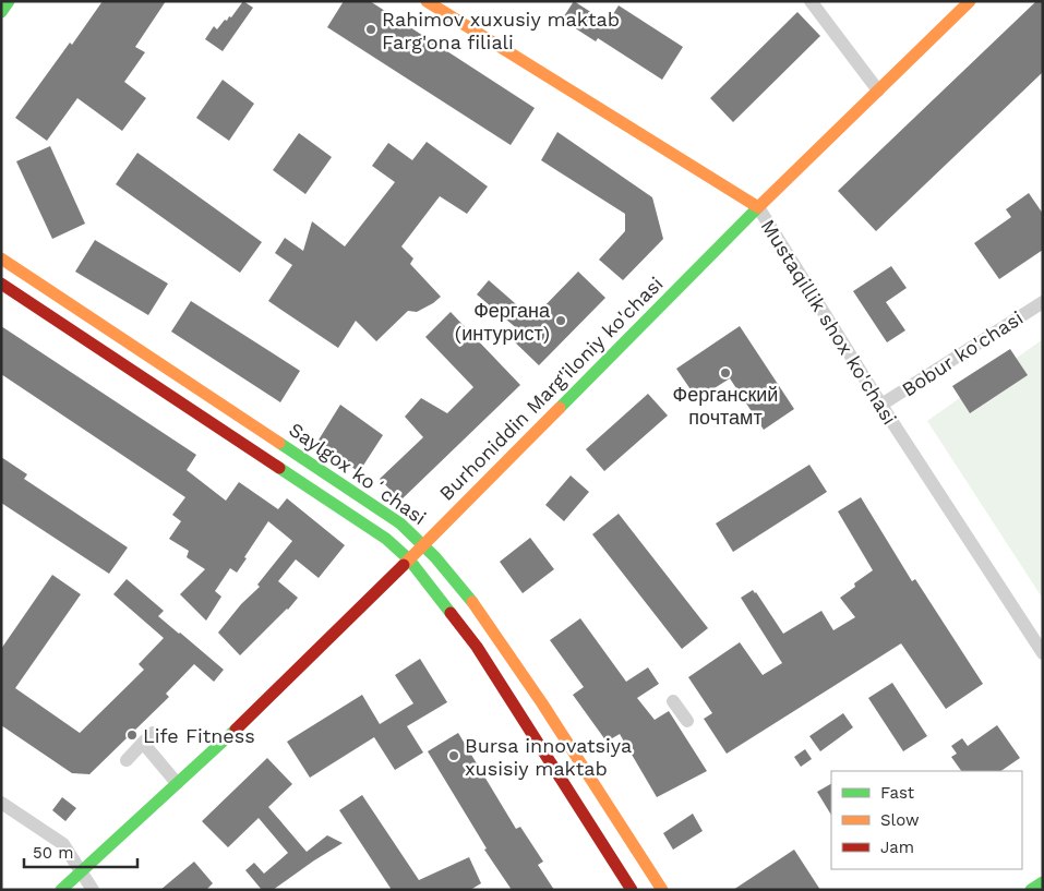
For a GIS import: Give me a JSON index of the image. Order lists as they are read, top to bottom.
{
  "streets": {
    "main road": ["Mustaqillik shox ko'chasi", "Burhoniddin Marg'iloniy ko'chasi", "Saylgox koʻchasi"],
    "street": ["Bobur ko'chasi"]
  },
  "crossings": [
    ["Mustaqillik shox ko'chasi", "Bobur ko'chasi"],
    ["Mustaqillik shox ko'chasi", "Burhoniddin Marg'iloniy ko'chasi"],
    ["Burhoniddin Marg'iloniy ko'chasi", "Saylgox koʻchasi"]
  ],
  "places": [
    "Rahimov xuxusiy maktab Farg'ona filiali",
    "Фергана (интурист)",
    "Ферганский почтамт",
    "Life Fitness",
    "Bursa innovatsiya xusisiy maktab"
  ],
  "legend": ["Fast", "Slow", "Jam"],
  "scale_bar": "50 m"
}
